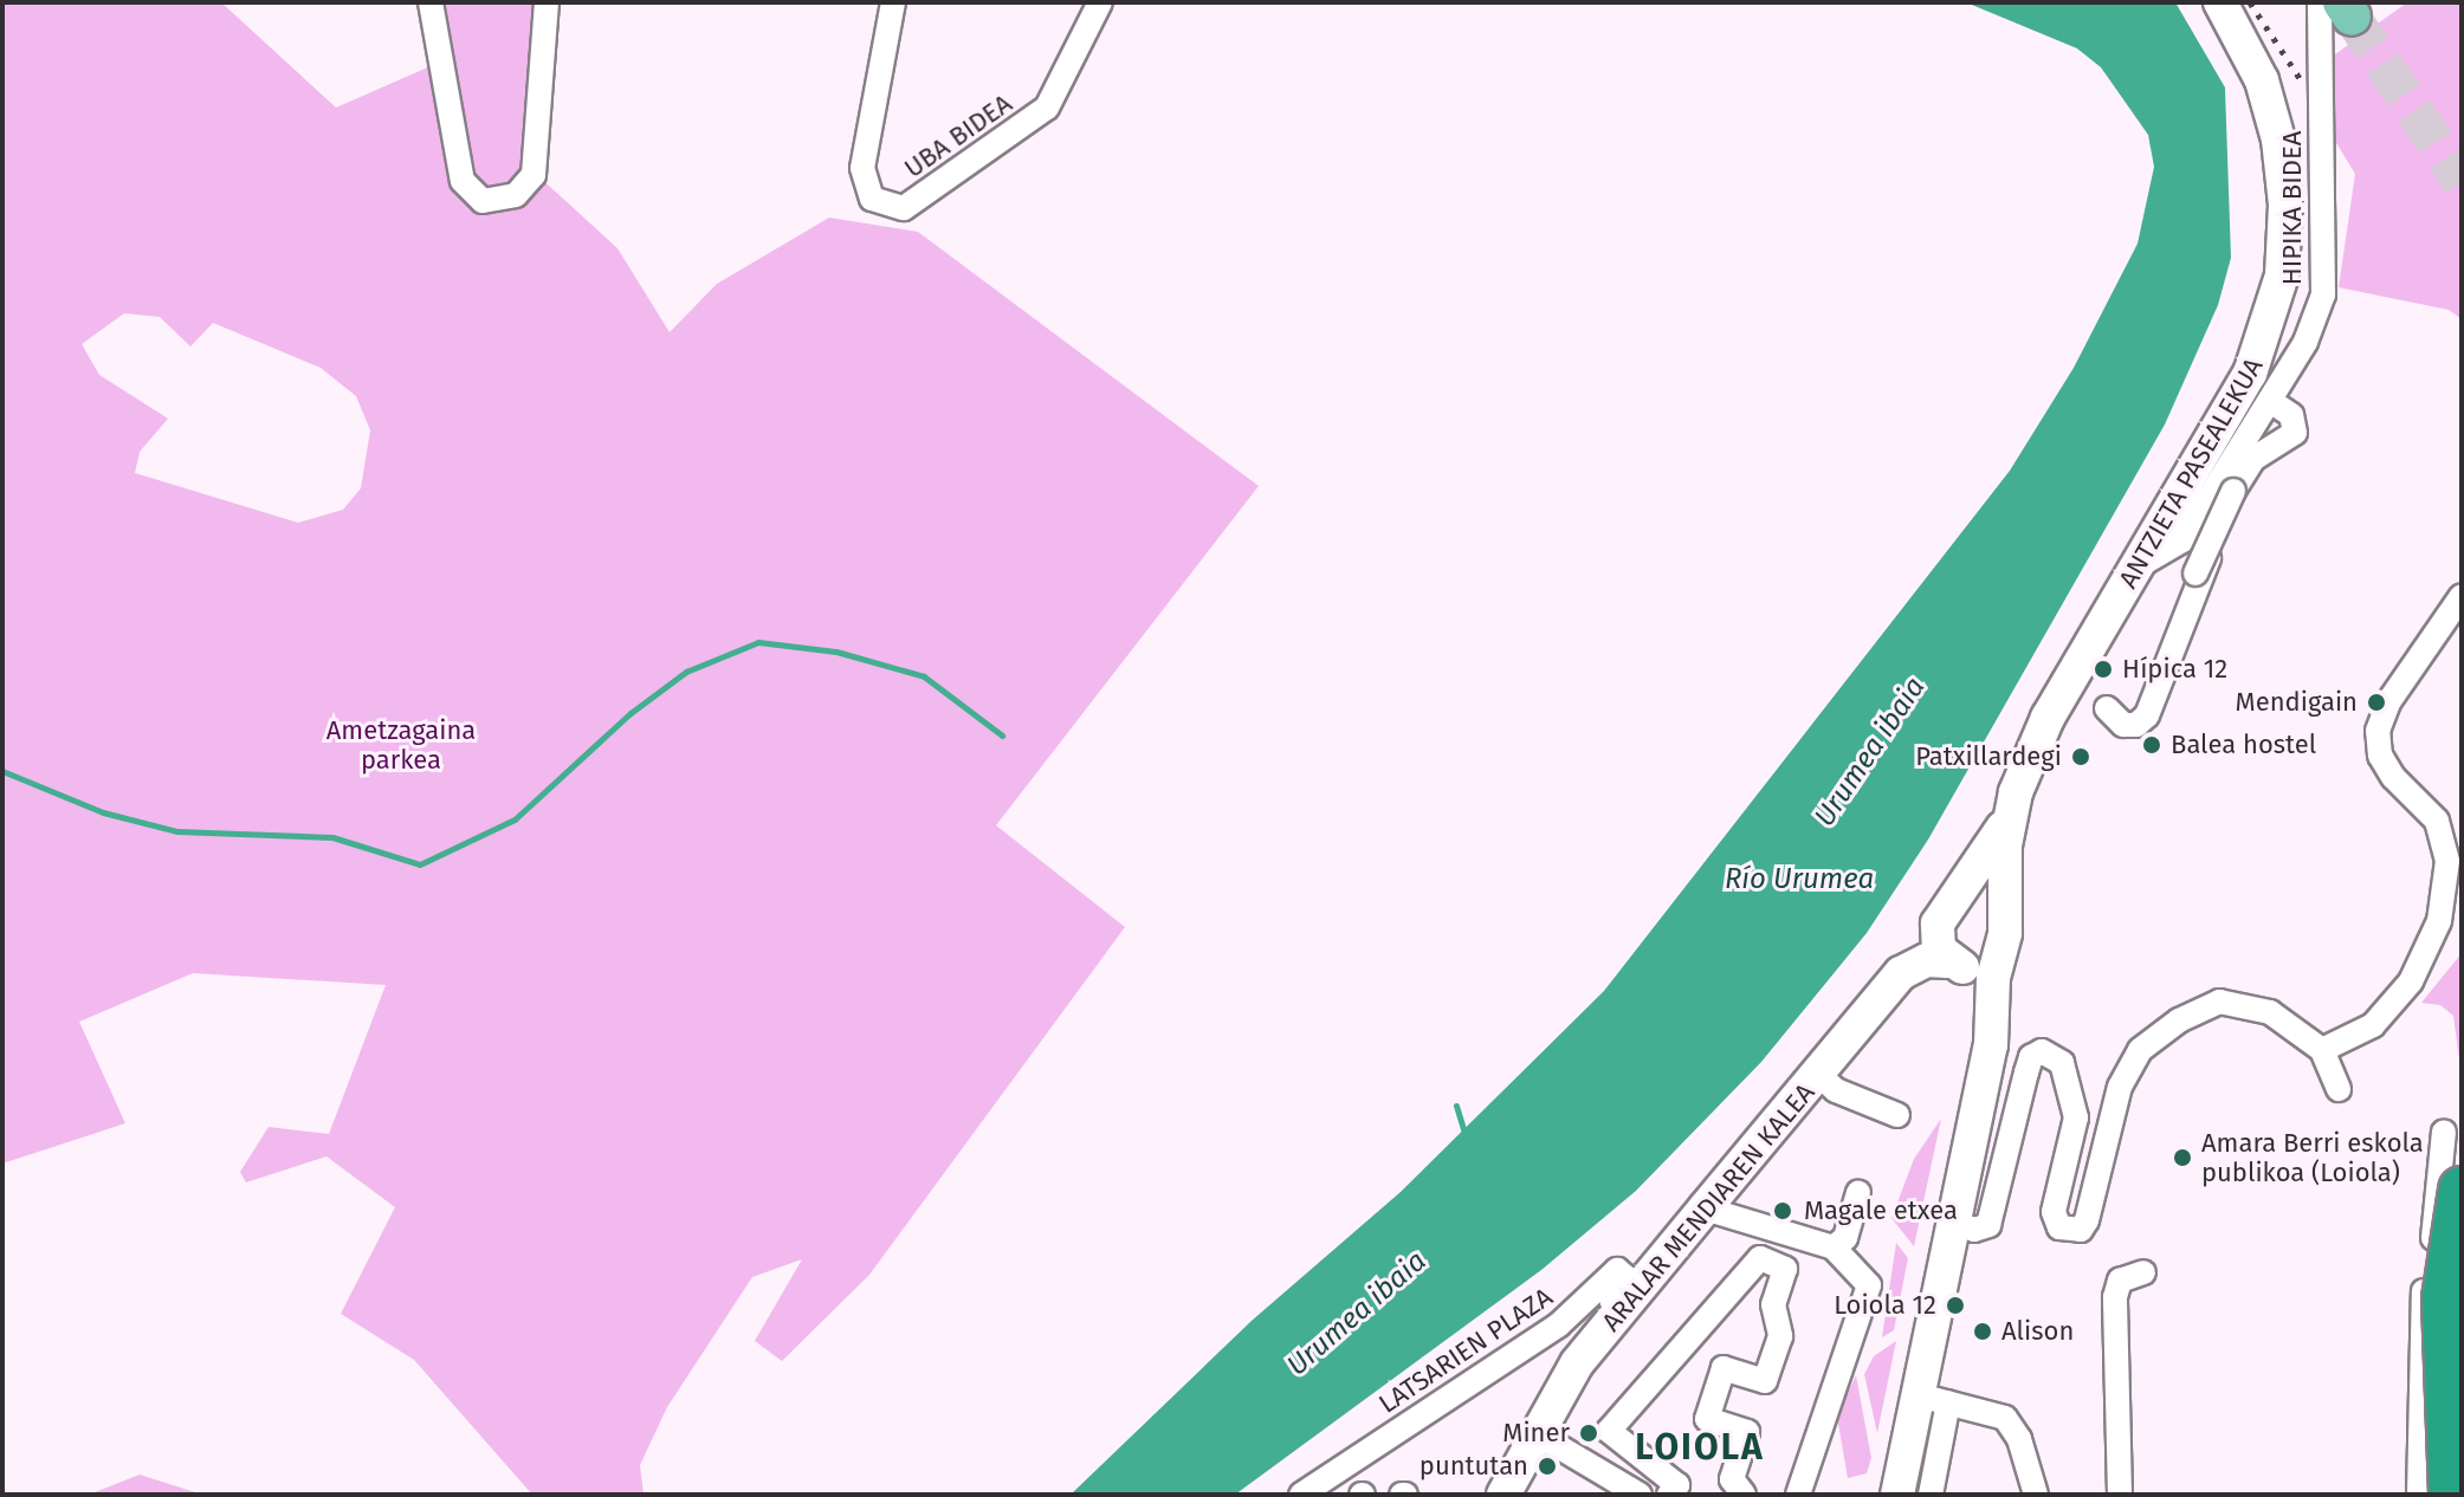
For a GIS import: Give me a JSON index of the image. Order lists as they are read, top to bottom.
{
  "streets": {
    "main road": ["ANTZIETA PASEALEKUA", "ARALAR MENDIAREN KALEA"],
    "street": ["UBA BIDEA", "HIPIKA BIDEA", "LATSARIEN PLAZA"]
  },
  "crossings": [
    ["HIPIKA BIDEA", "ANTZIETA PASEALEKUA"]
  ],
  "districts": ["LOIOLA"],
  "water": ["Urumea ibaia", "Río Urumea"],
  "parks": ["Ametzagaina parkea"],
  "places": [
    "Hípica 12",
    "Mendigain",
    "Balea hostel",
    "Patxillardegi",
    "Amara Berri eskola publikoa (Loiola)",
    "Magale etxea",
    "Loiola 12",
    "Alison",
    "Miner",
    "puntutan"
  ]
}
